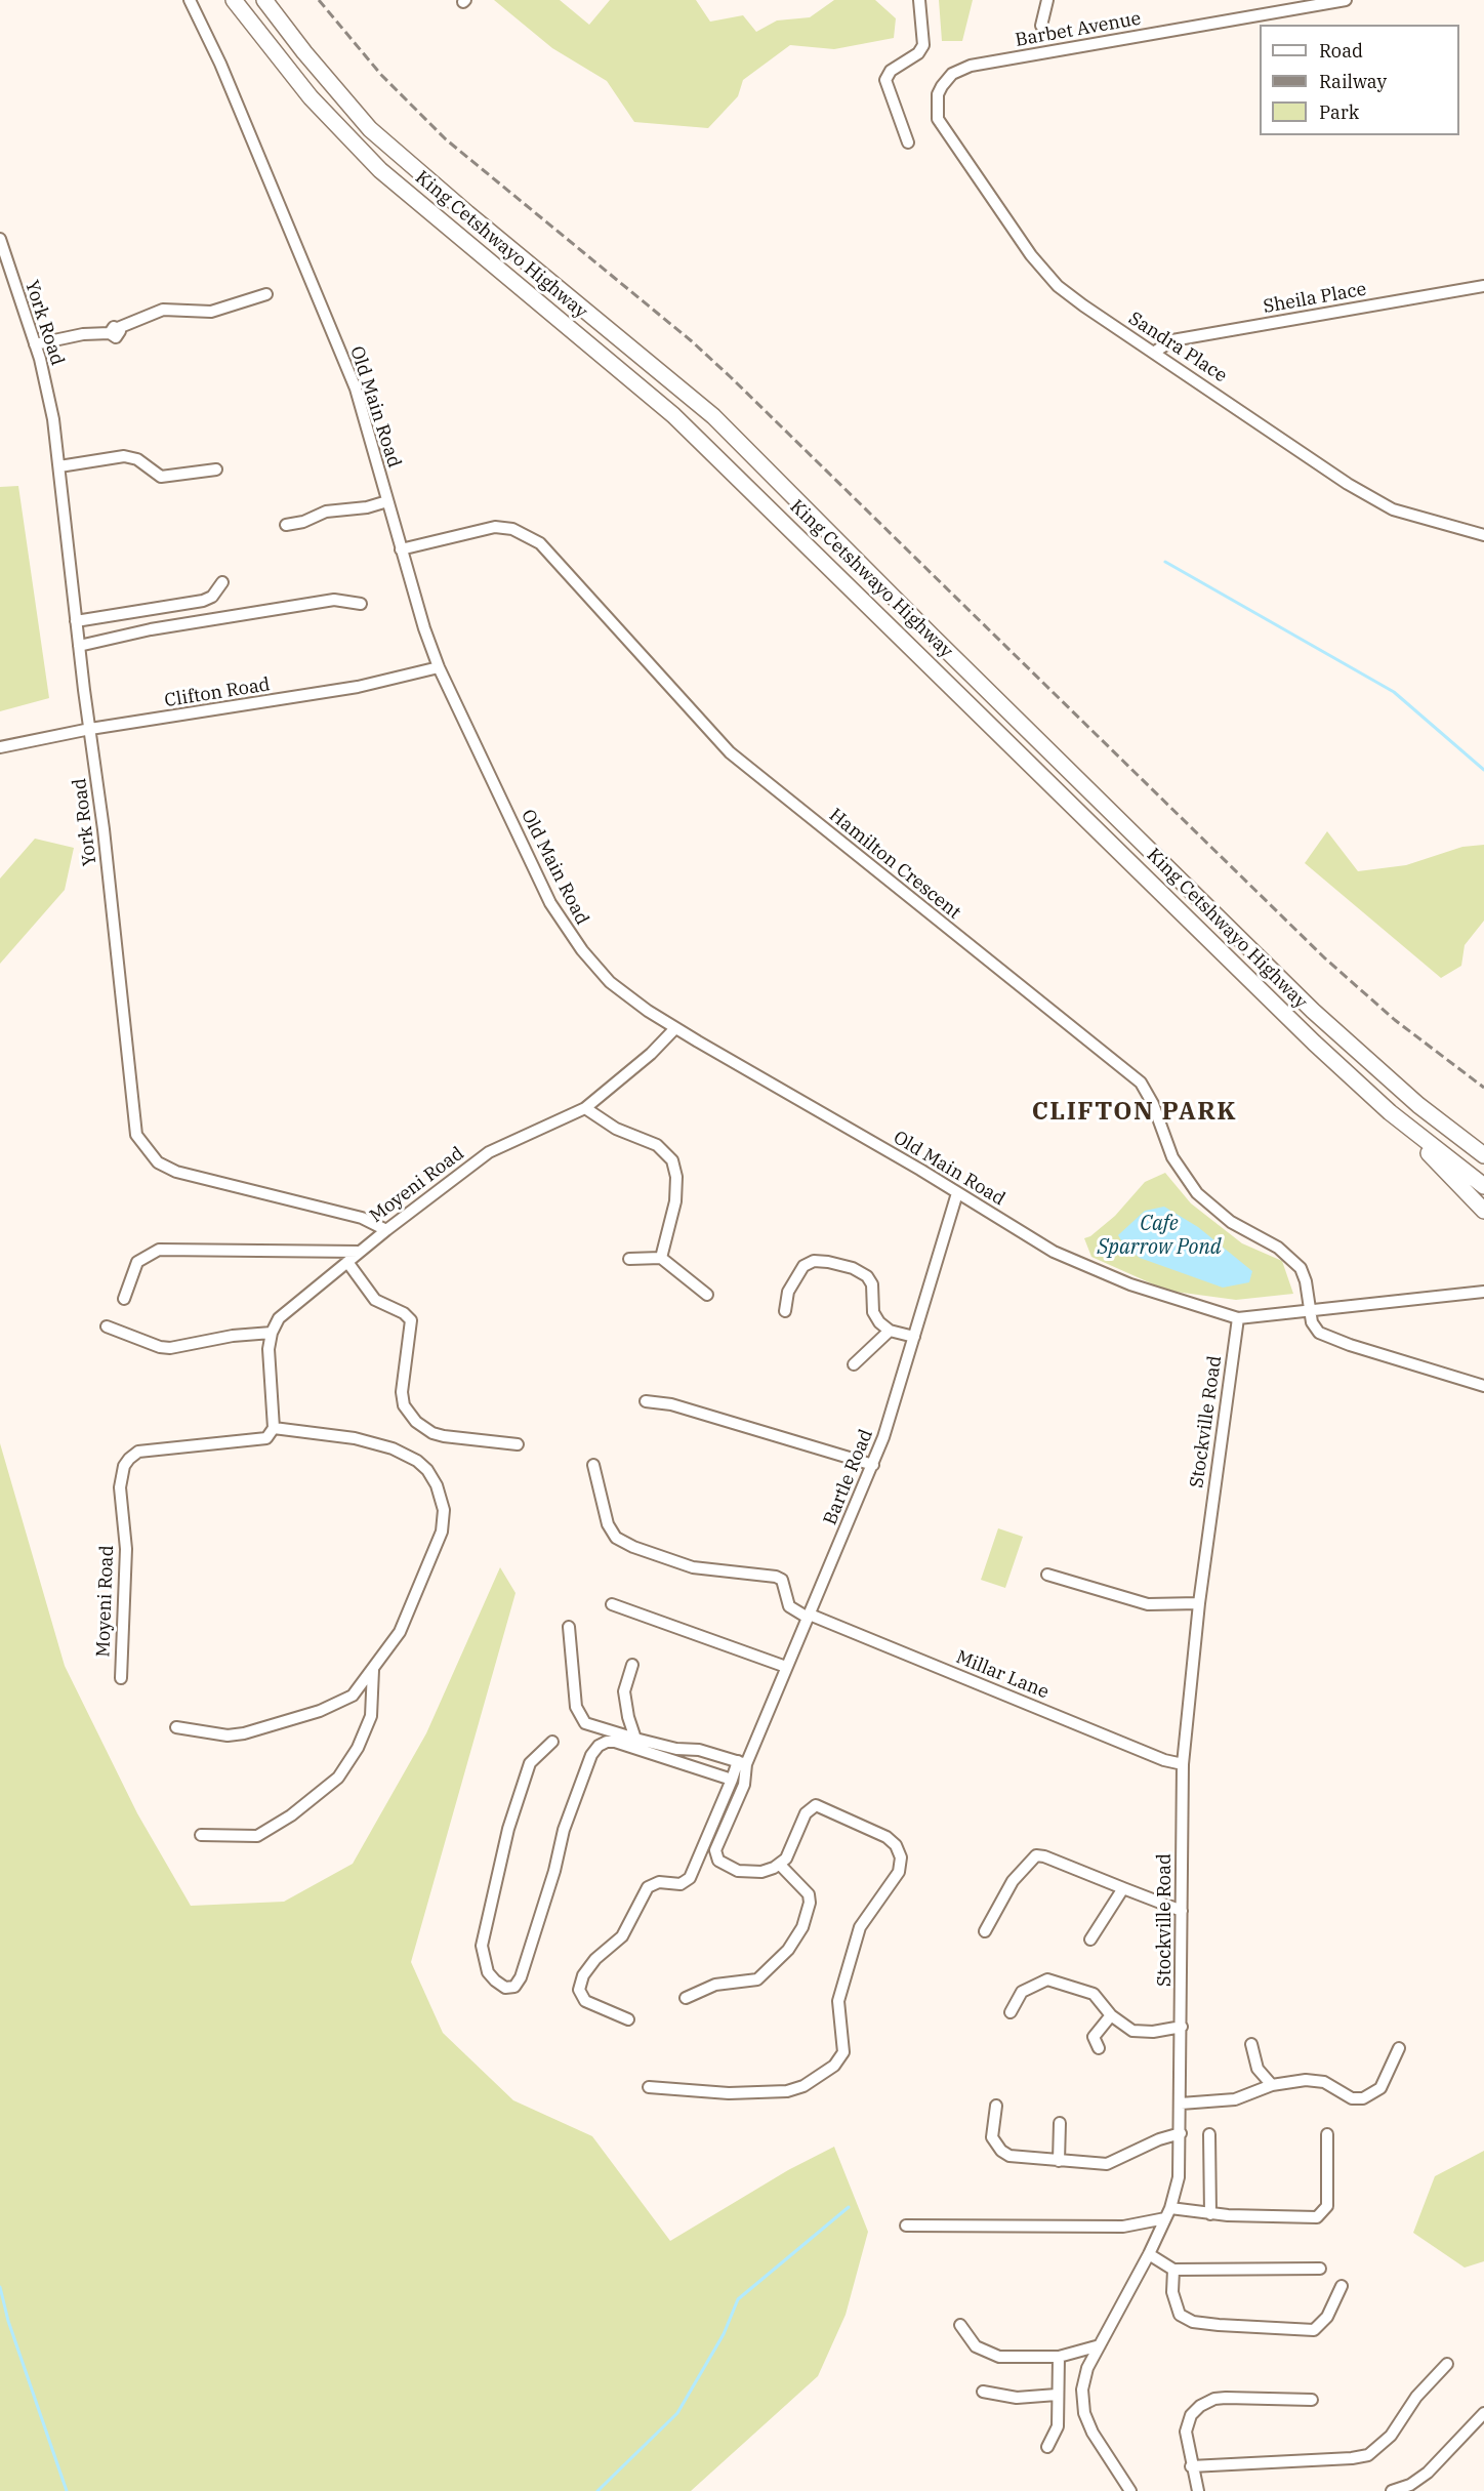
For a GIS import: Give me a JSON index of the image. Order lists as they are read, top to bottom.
{
  "streets": {
    "highway": ["King Cetshwayo Highway"],
    "street": [
      "Barbet Avenue",
      "Sheila Place",
      "York Road",
      "Sandra Place",
      "Old Main Road",
      "Clifton Road",
      "Hamilton Crescent",
      "Moyeni Road",
      "Stockville Road",
      "Bartle Road",
      "Millar Lane"
    ]
  },
  "crossings": [
    ["Barbet Avenue", "Sandra Place"],
    ["Sheila Place", "Sandra Place"],
    ["York Road", "Clifton Road"],
    ["York Road", "Moyeni Road"],
    ["Old Main Road", "Clifton Road"],
    ["Old Main Road", "Hamilton Crescent"],
    ["Old Main Road", "Moyeni Road"],
    ["Old Main Road", "Stockville Road"],
    ["Old Main Road", "Bartle Road"],
    ["Stockville Road", "Millar Lane"],
    ["Bartle Road", "Millar Lane"]
  ],
  "districts": ["CLIFTON PARK"],
  "water": ["Cafe Sparrow Pond"],
  "legend": ["Road", "Railway", "Park"]
}
